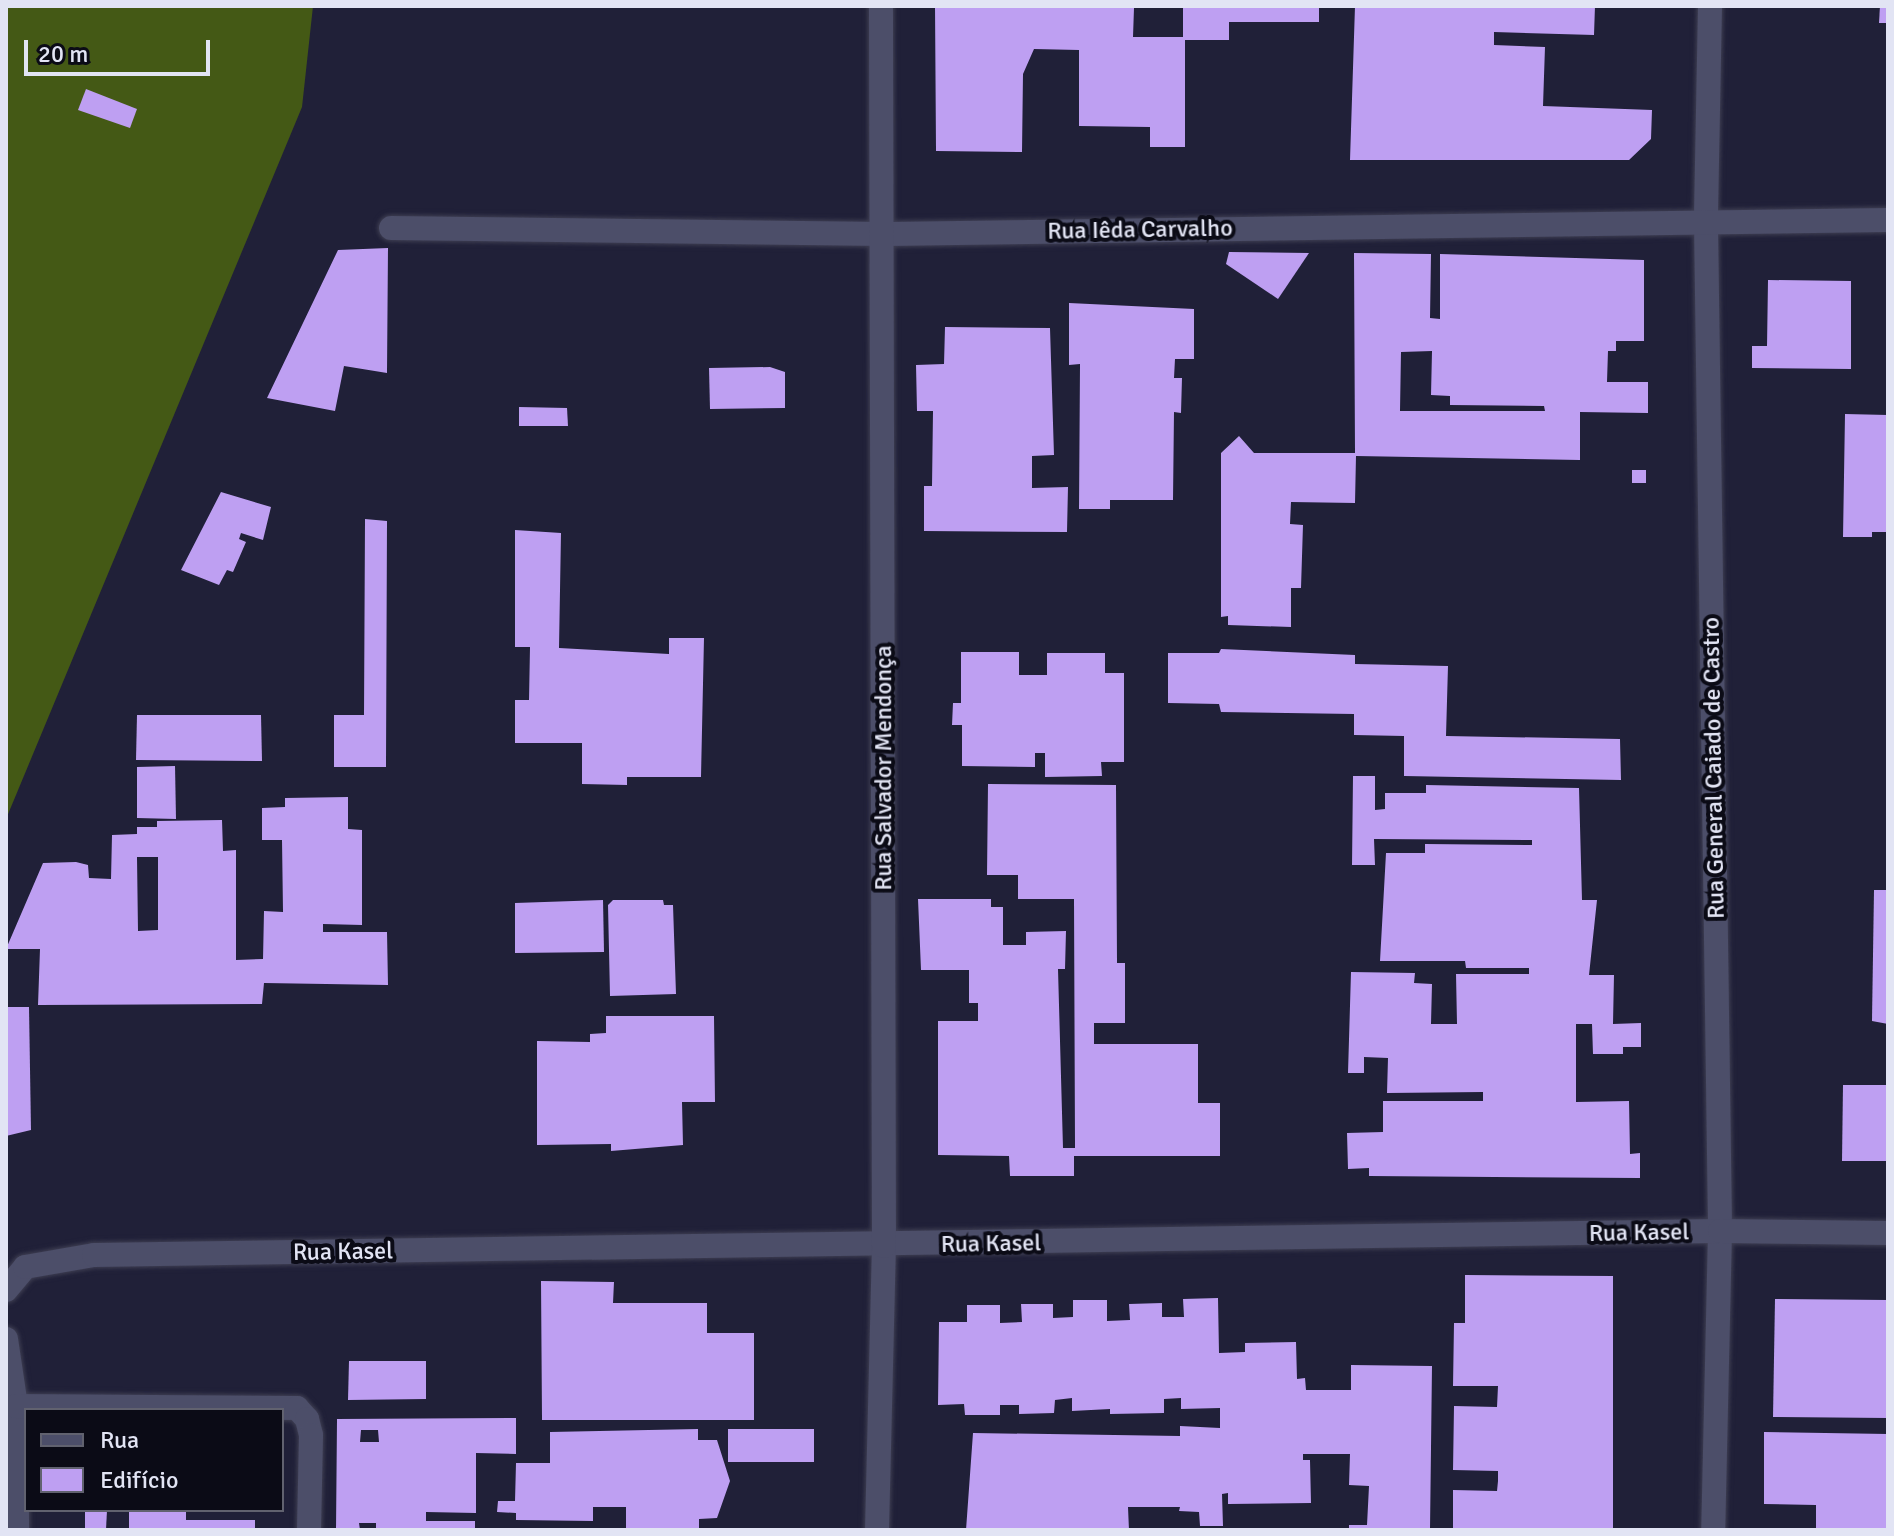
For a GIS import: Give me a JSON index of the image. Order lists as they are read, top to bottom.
{
  "streets": {
    "street": [
      "Rua Iêda Carvalho",
      "Rua Salvador Mendonça",
      "Rua General Caiado de Castro",
      "Rua Kasel"
    ]
  },
  "crossings": [
    ["Rua Iêda Carvalho", "Rua Salvador Mendonça"],
    ["Rua Iêda Carvalho", "Rua General Caiado de Castro"],
    ["Rua Salvador Mendonça", "Rua Kasel"],
    ["Rua General Caiado de Castro", "Rua Kasel"]
  ],
  "legend": ["Rua", "Edifício"],
  "scale_bar": "20 m"
}
